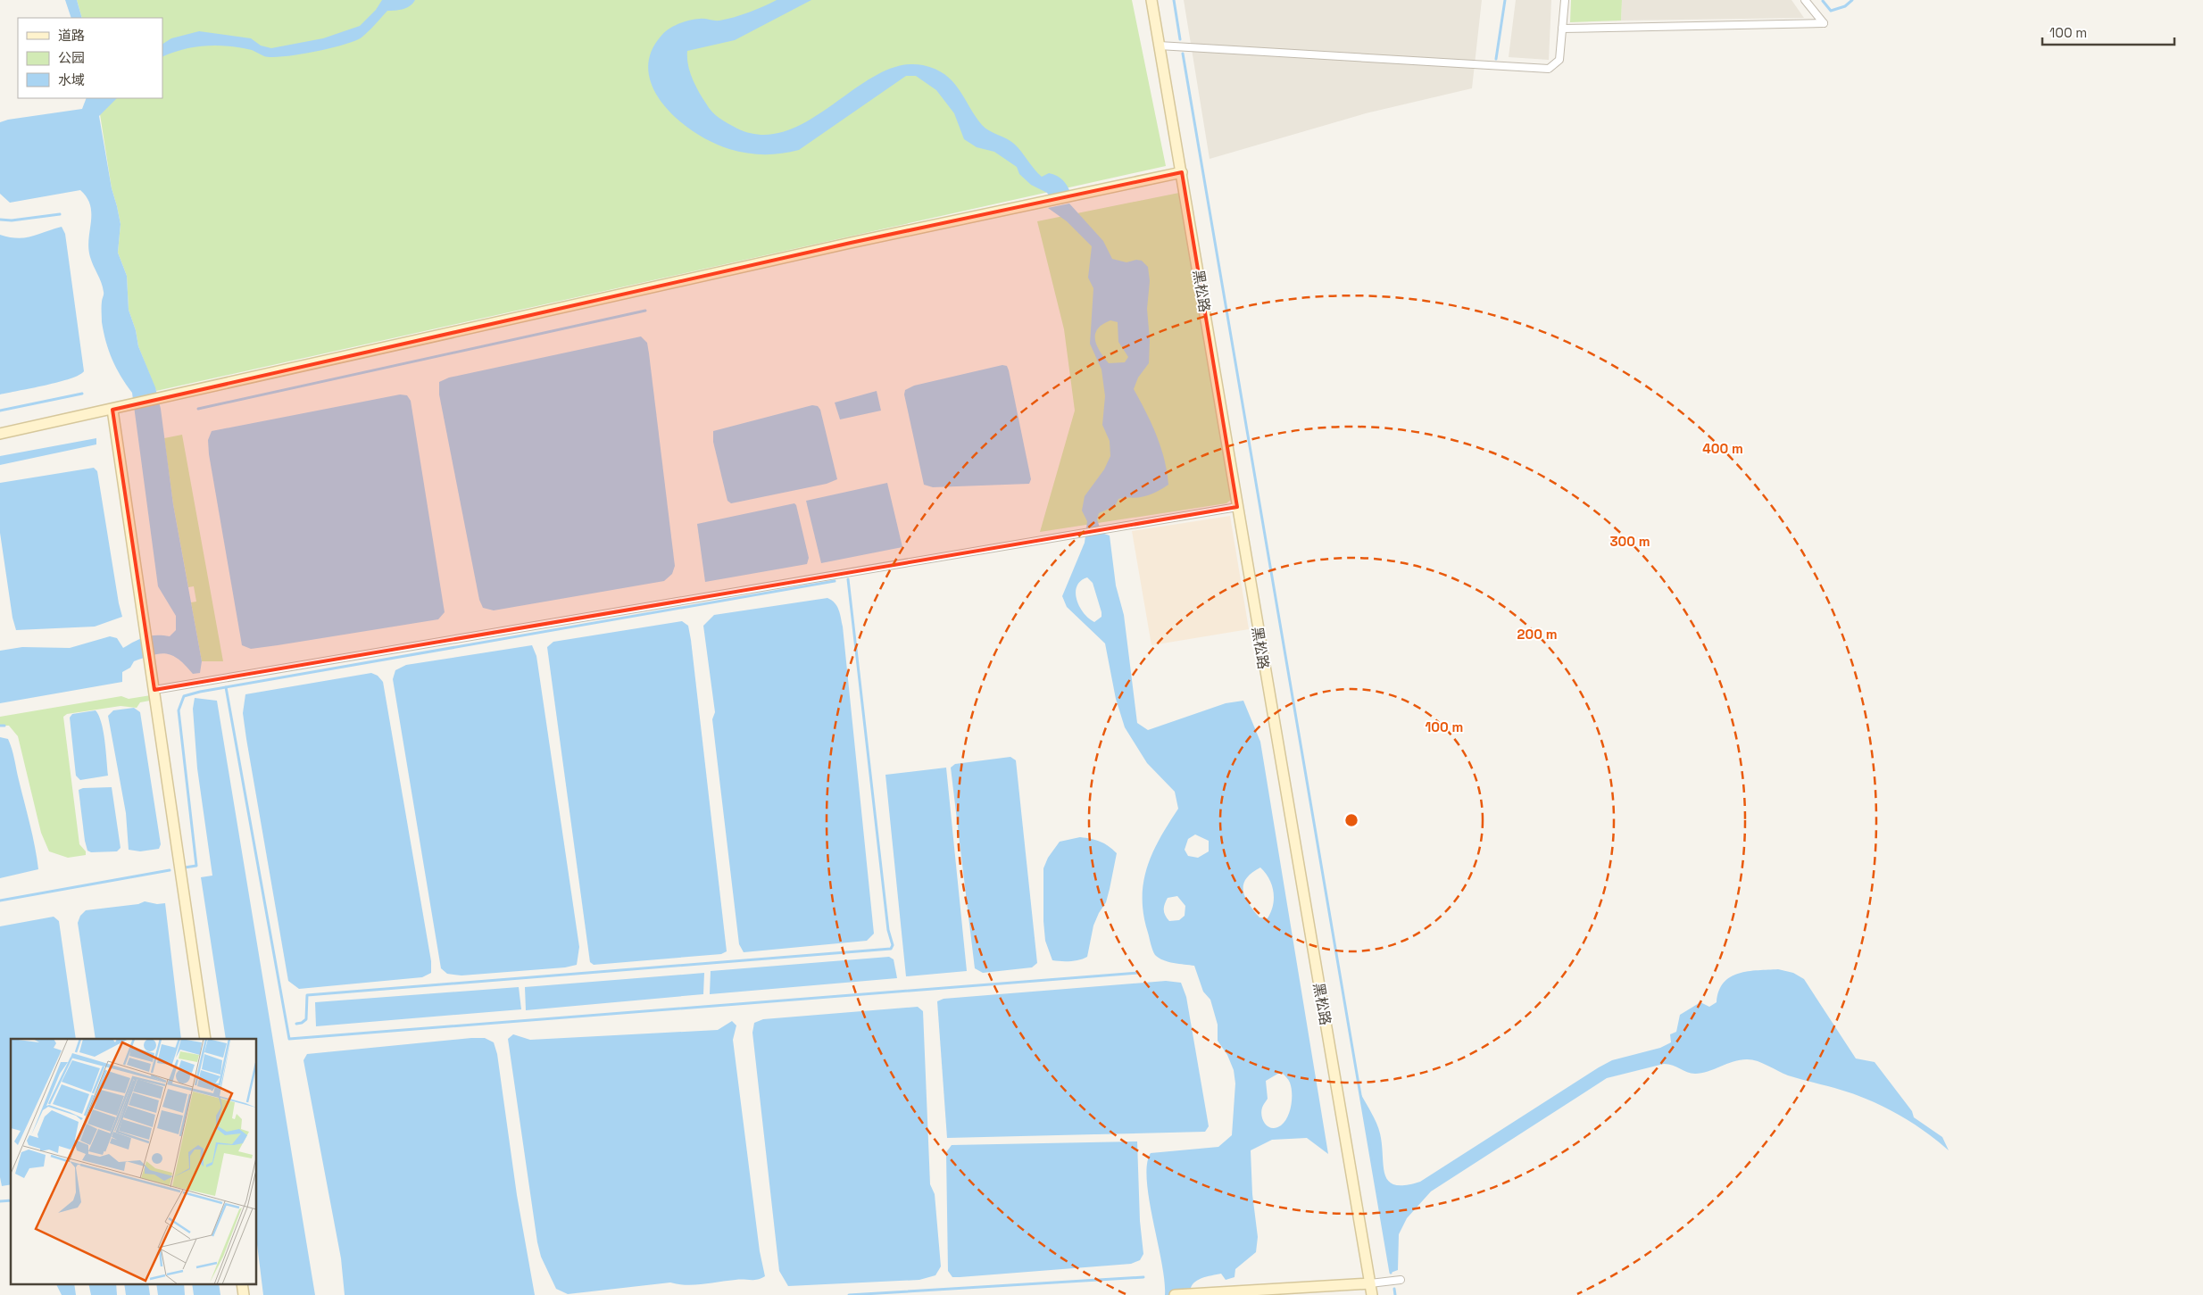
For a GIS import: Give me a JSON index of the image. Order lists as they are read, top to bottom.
{
  "streets": {
    "street": ["黑松路"]
  },
  "legend": ["道路", "公园", "水域"],
  "scale_bar": "100 m",
  "rings": [
    "400 m",
    "300 m",
    "200 m",
    "100 m"
  ]
}
